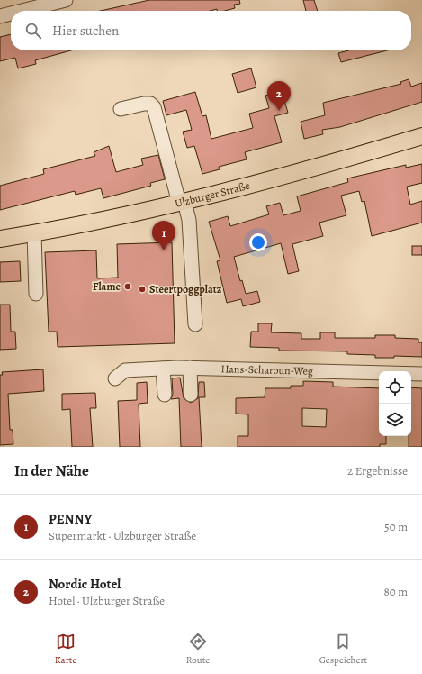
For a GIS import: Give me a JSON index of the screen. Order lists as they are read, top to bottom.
{
  "streets": {
    "main road": ["Ulzburger Straße"],
    "street": ["Hans-Scharoun-Weg"]
  },
  "places": ["Flame", "Steertpoggplatz"],
  "page": {
    "search": "Hier suchen",
    "pins": ["2", "1"],
    "heading": ["In der Nähe", "2 Ergebnisse"],
    "list": [
      {
        "mark": "1",
        "name": "PENNY",
        "note": "Supermarkt · Ulzburger Straße",
        "value": "50 m"
      },
      {
        "mark": "2",
        "name": "Nordic Hotel",
        "note": "Hotel · Ulzburger Straße",
        "value": "80 m"
      }
    ],
    "nav": ["Karte", "Route", "Gespeichert"]
  }
}
